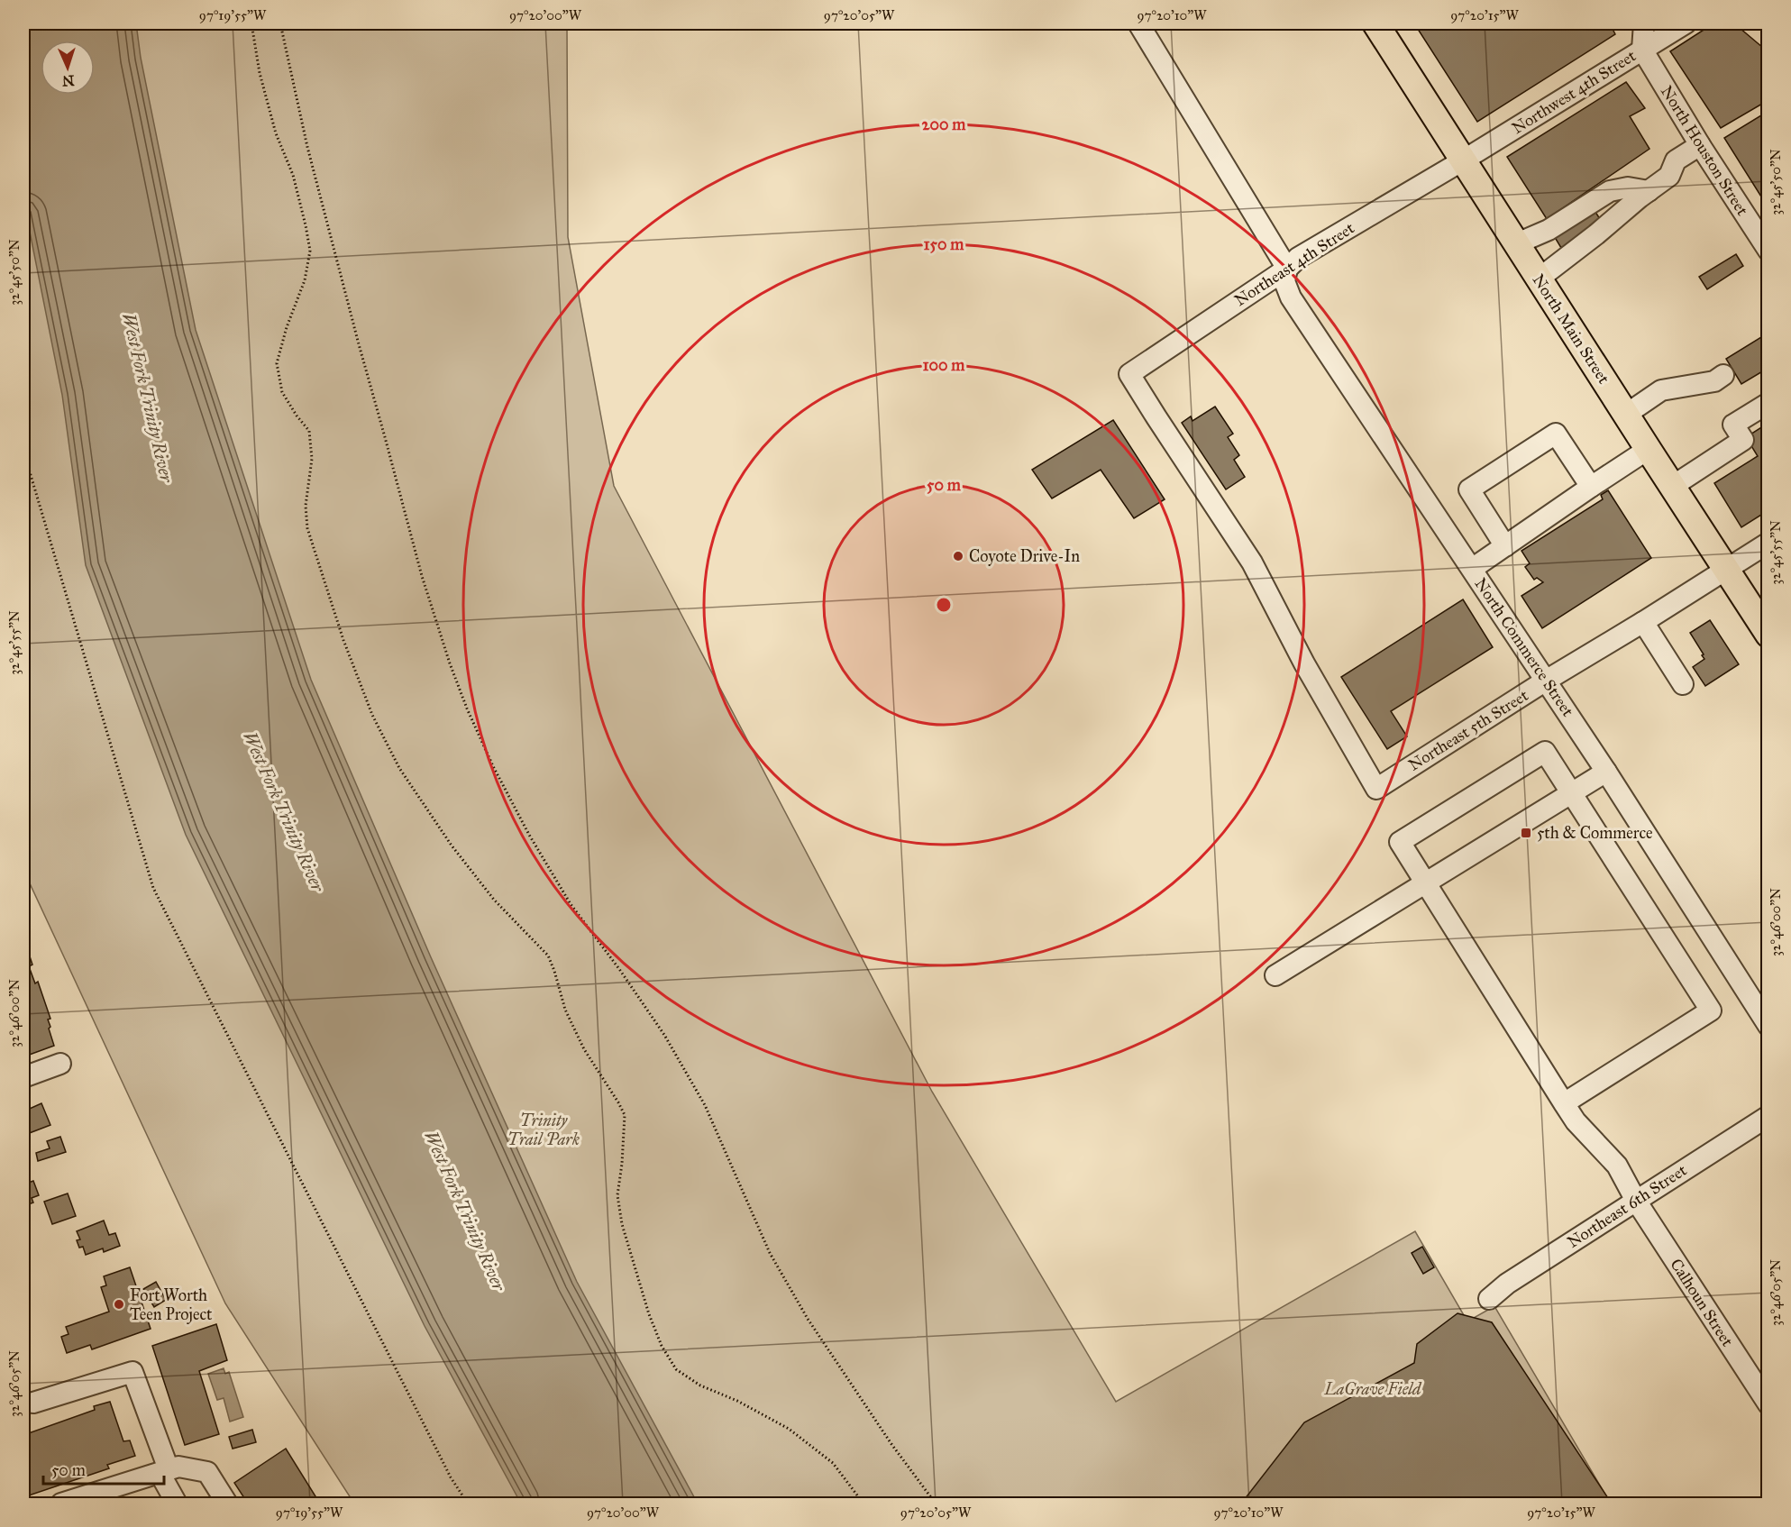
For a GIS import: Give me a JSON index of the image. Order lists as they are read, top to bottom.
{
  "streets": {
    "main road": ["North Main Street"],
    "street": [
      "Northwest 4th Street",
      "North Houston Street",
      "Northeast 4th Street",
      "North Commerce Street",
      "Northeast 5th Street",
      "Northeast 6th Street",
      "Calhoun Street"
    ]
  },
  "crossings": [
    ["Northwest 4th Street", "North Houston Street"],
    ["Northwest 4th Street", "Northeast 4th Street"],
    ["Northwest 4th Street", "North Main Street"],
    ["Northeast 4th Street", "North Main Street"],
    ["Northeast 4th Street", "North Commerce Street"],
    ["Northeast 4th Street", "Northeast 5th Street"],
    ["North Main Street", "Northeast 5th Street"],
    ["North Commerce Street", "Northeast 5th Street"],
    ["Northeast 6th Street", "Calhoun Street"]
  ],
  "water": ["West Fork Trinity River"],
  "parks": ["Trinity Trail Park", "LaGrave Field"],
  "places": {
    "other": ["Coyote Drive-In", "Fort Worth Teen Project"],
    "transit": ["5th & Commerce"]
  },
  "scale_bar": "50 m",
  "north": "bottom",
  "coordinates": [
    "97°19'55\"W",
    "97°20'00\"W",
    "97°20'05\"W",
    "97°20'10\"W",
    "97°20'15\"W",
    "32°45'50\"N",
    "32°45'55\"N",
    "32°46'00\"N",
    "32°46'05\"N"
  ],
  "rings": [
    "200 m",
    "150 m",
    "100 m",
    "50 m"
  ]
}
